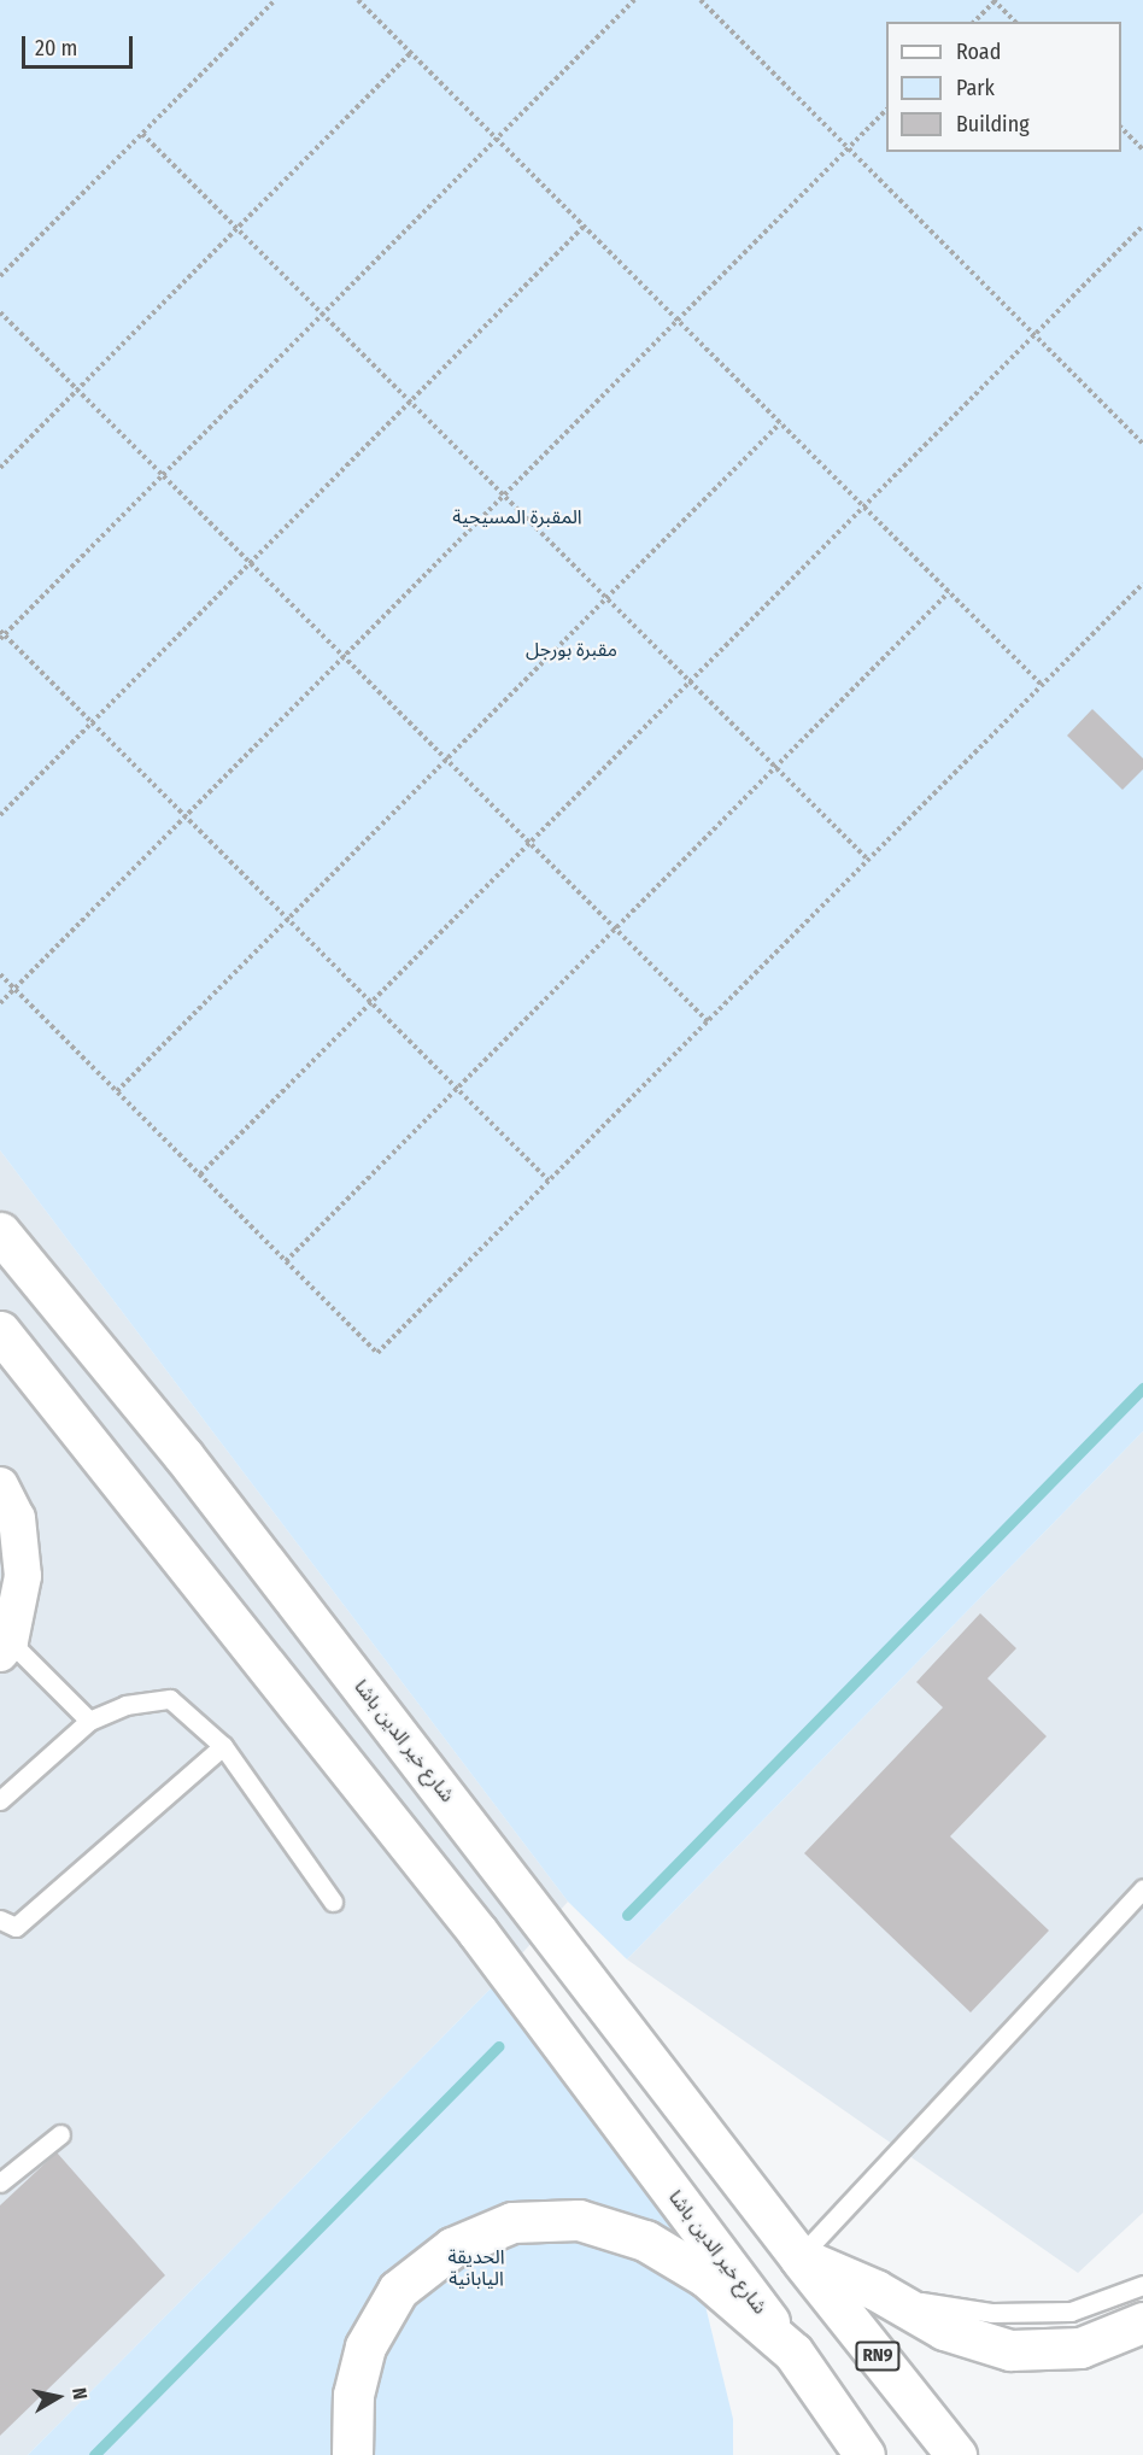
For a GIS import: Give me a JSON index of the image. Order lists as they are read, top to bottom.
{
  "streets": {
    "main road": ["شارع خير الدين باشا", "RN9"]
  },
  "crossings": [
    ["شارع خير الدين باشا", "RN9"]
  ],
  "parks": ["المقبرة المسيحية", "مقبرة بورجل", "الحديقة اليابانية"],
  "legend": ["Road", "Park", "Building"],
  "scale_bar": "20 m",
  "north": "right"
}
